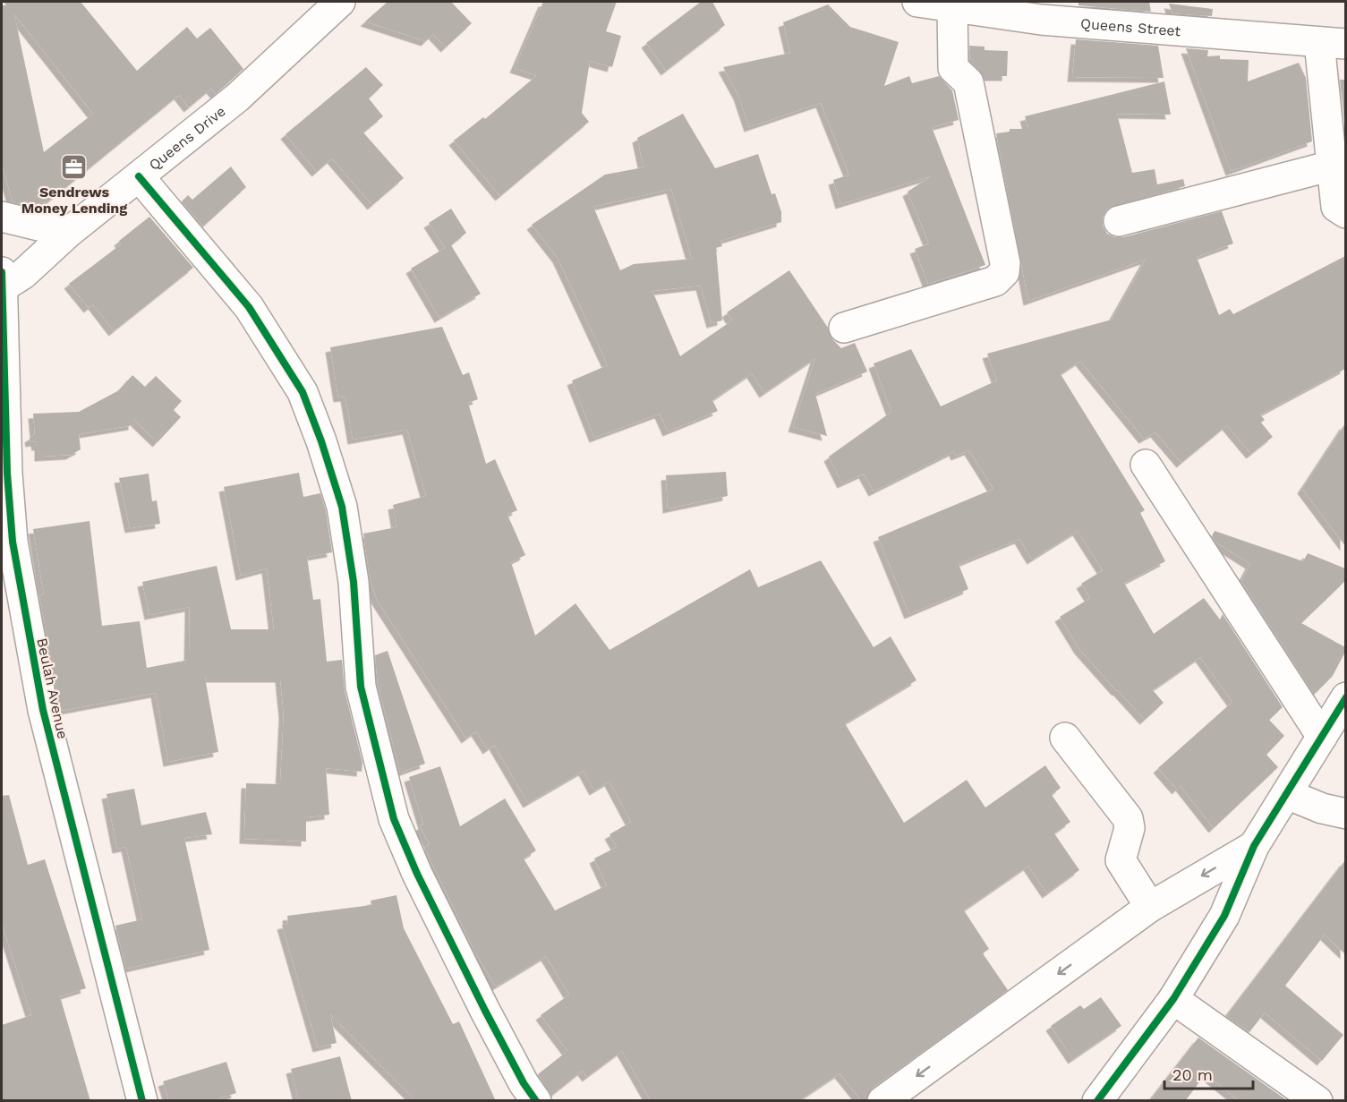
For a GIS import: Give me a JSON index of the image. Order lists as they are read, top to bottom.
{
  "streets": {
    "street": ["Queens Street", "Queens Drive", "Beulah Avenue"]
  },
  "crossings": [
    ["Queens Drive", "Beulah Avenue"]
  ],
  "places": {
    "office": ["Sendrews Money Lending"]
  },
  "scale_bar": "20 m"
}
